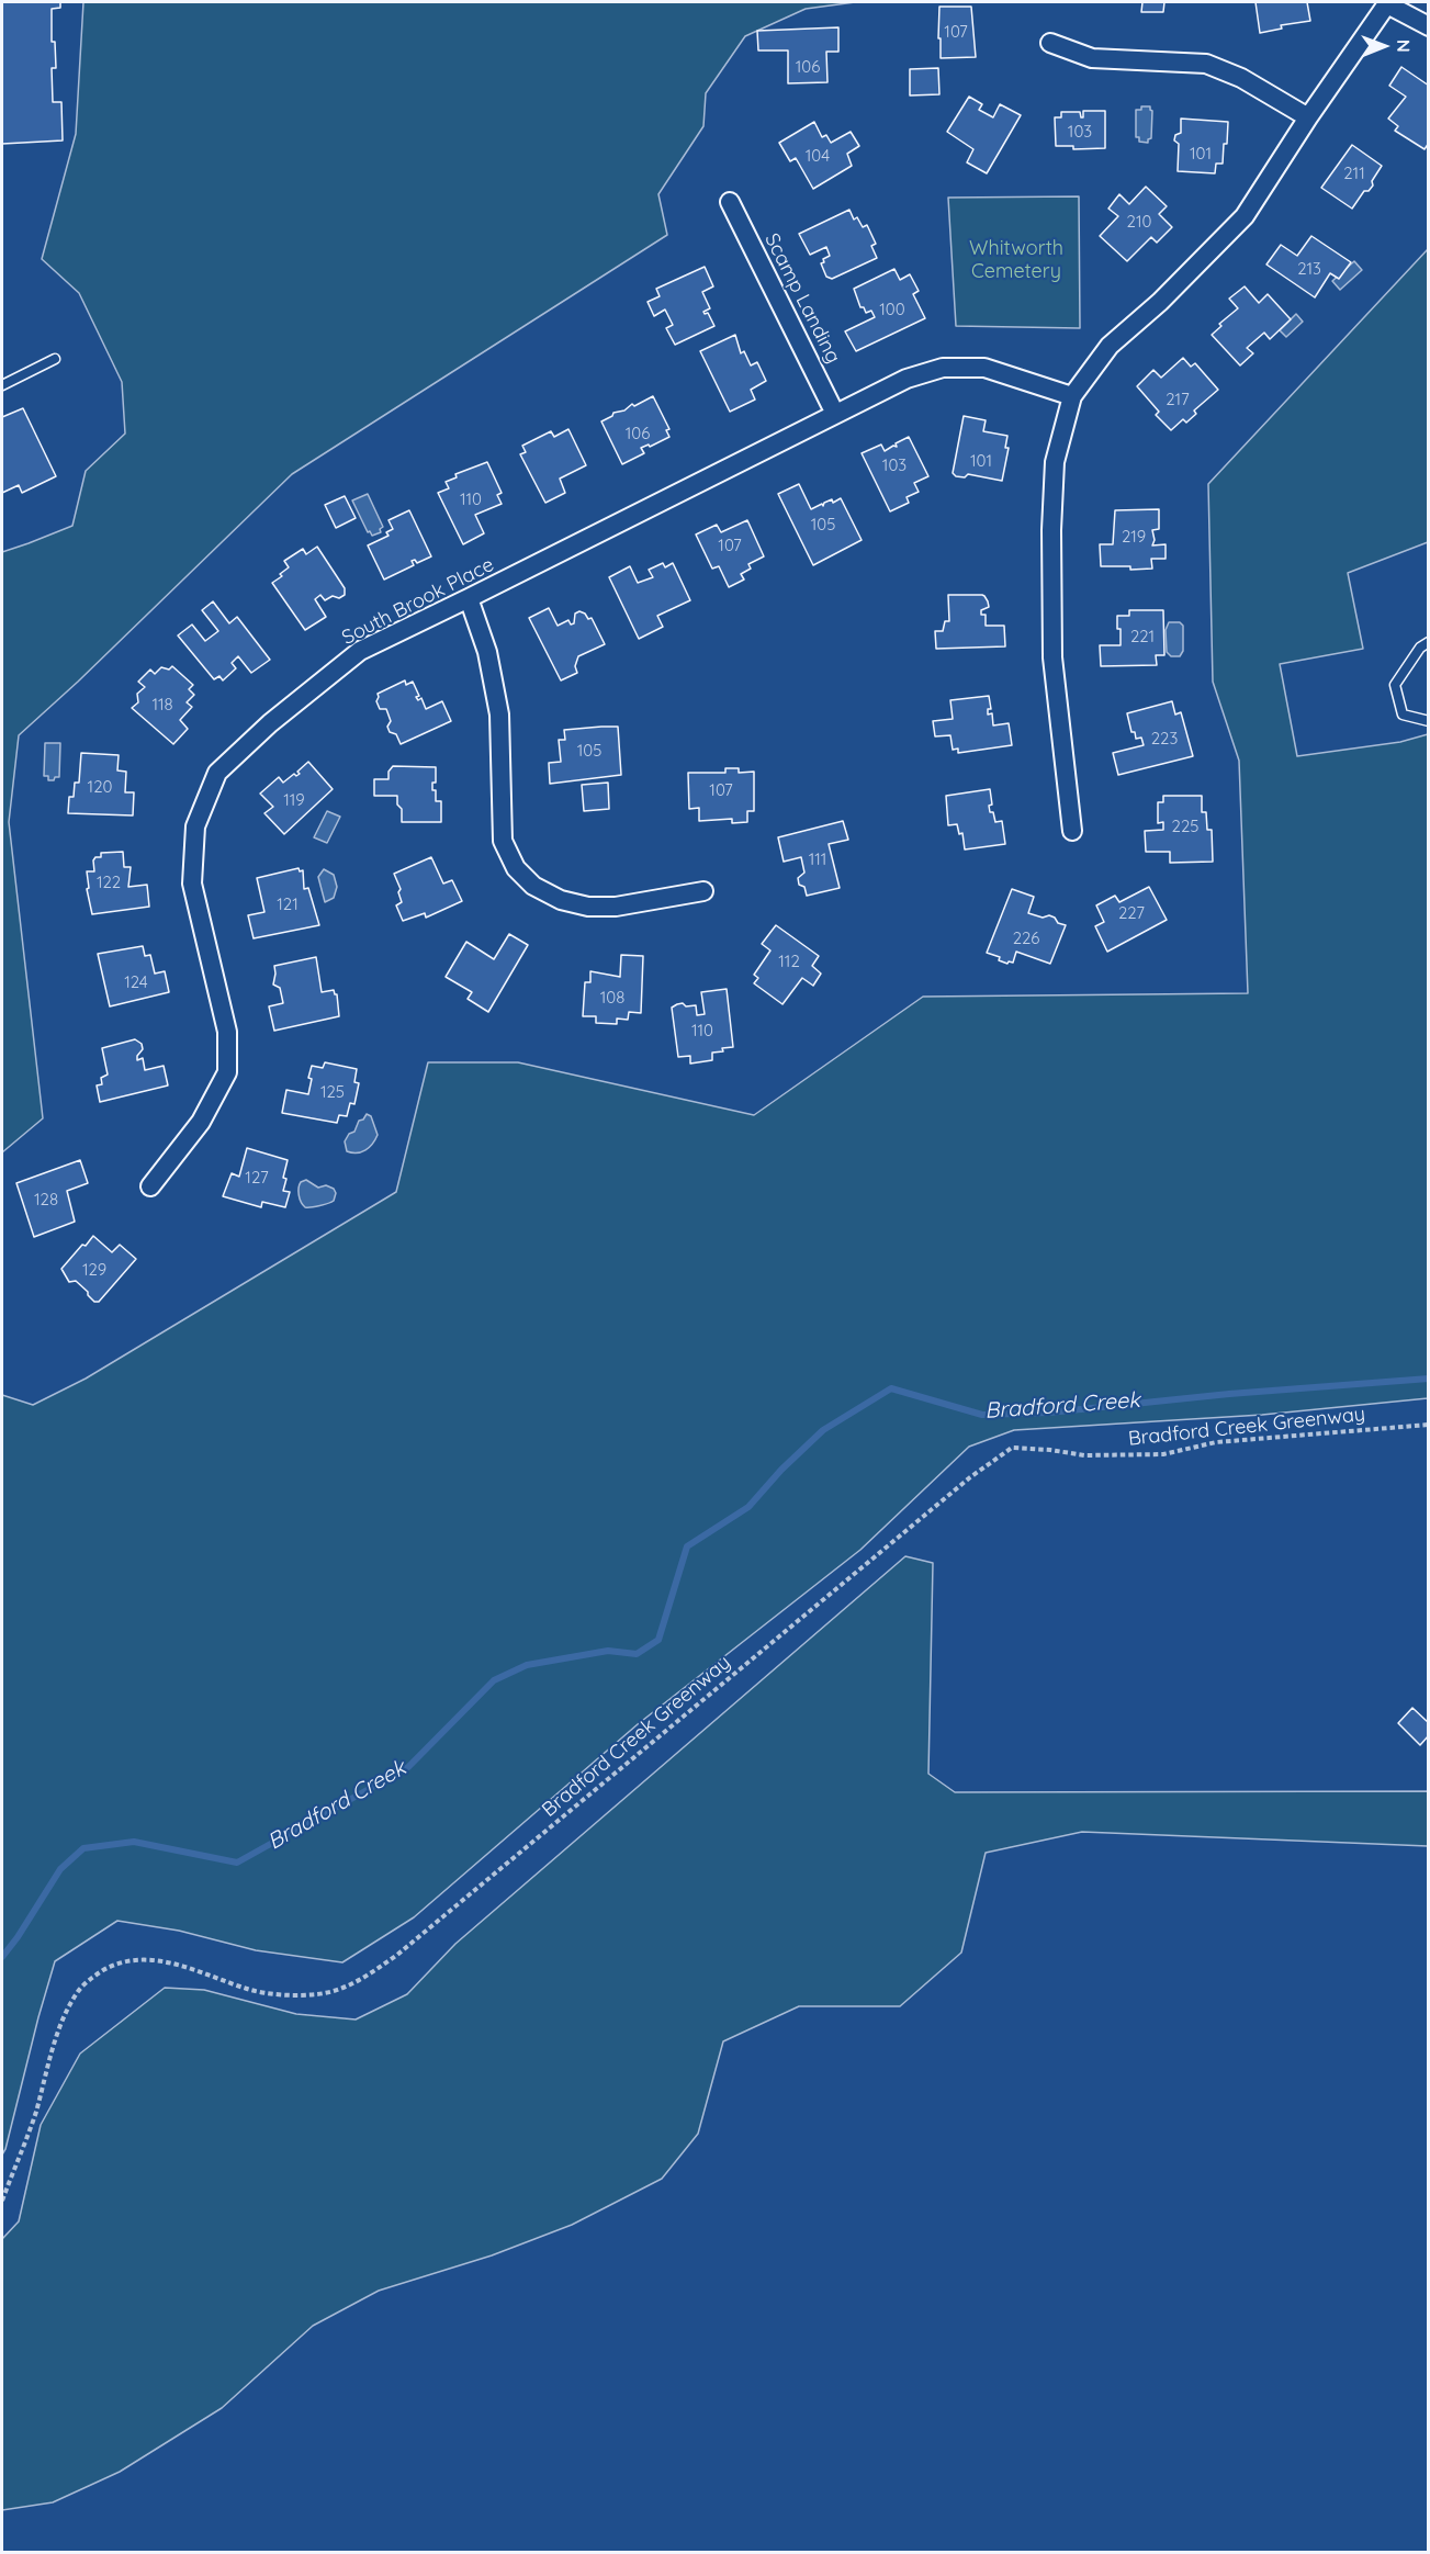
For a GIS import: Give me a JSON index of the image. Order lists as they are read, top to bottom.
{
  "streets": {
    "street": ["Scamp Landing", "South Brook Place"],
    "path": ["Bradford Creek Greenway"]
  },
  "crossings": [
    ["Scamp Landing", "South Brook Place"]
  ],
  "water": ["Bradford Creek"],
  "parks": ["Whitworth Cemetery"],
  "house_numbers": [
    "107",
    "106",
    "103",
    "101",
    "104",
    "211",
    "210",
    "213",
    "100",
    "217",
    "106",
    "101",
    "103",
    "110",
    "105",
    "219",
    "107",
    "221",
    "118",
    "223",
    "105",
    "120",
    "107",
    "119",
    "225",
    "111",
    "122",
    "121",
    "227",
    "226",
    "112",
    "124",
    "108",
    "110",
    "125",
    "127",
    "128",
    "129"
  ],
  "north": "right"
}
